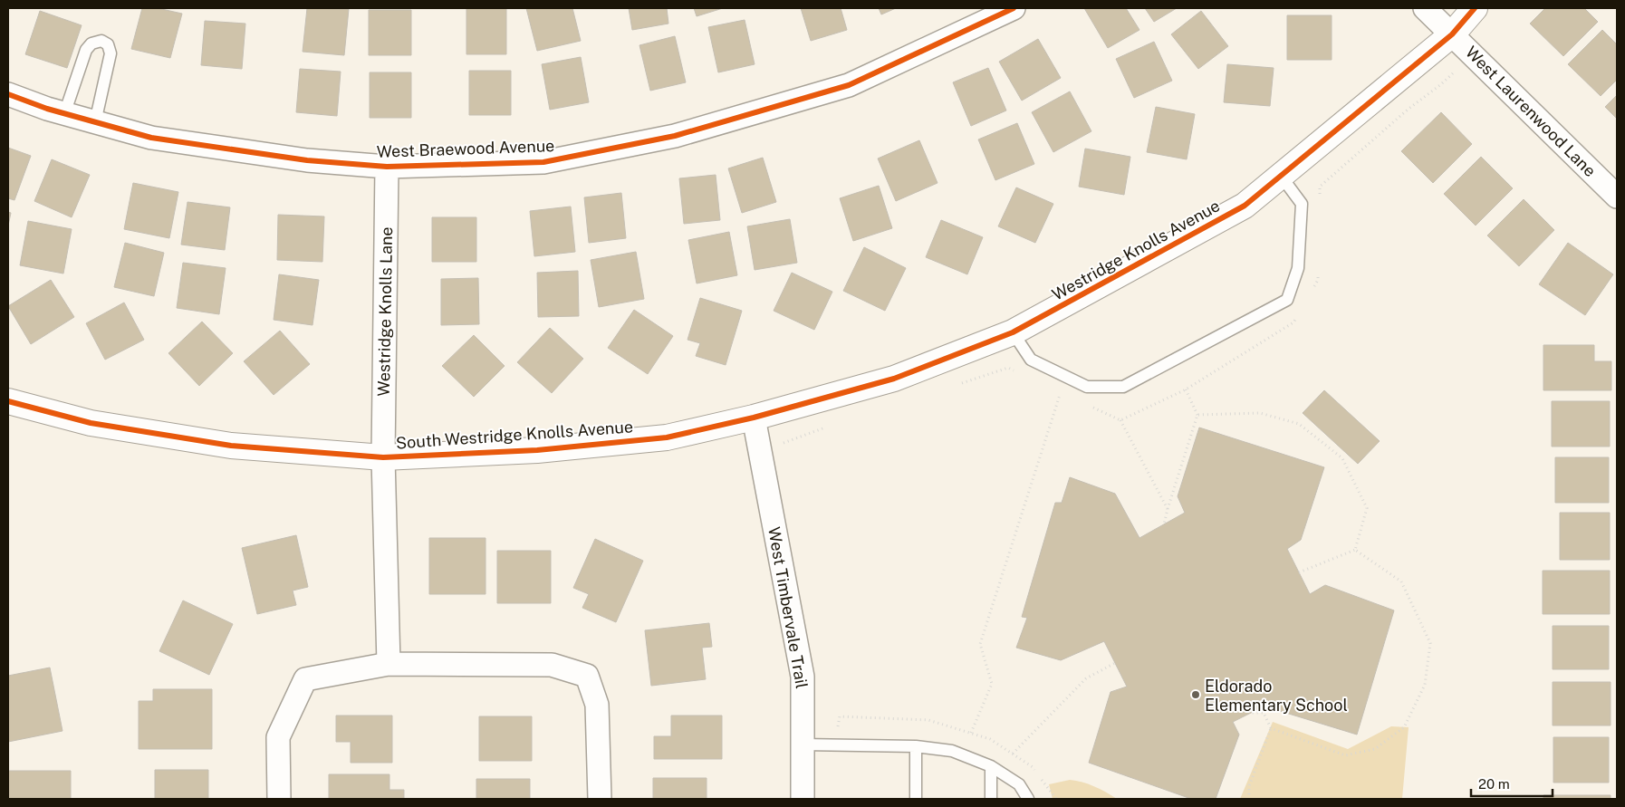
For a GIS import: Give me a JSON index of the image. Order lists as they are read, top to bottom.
{
  "streets": {
    "street": [
      "West Laurenwood Lane",
      "West Braewood Avenue",
      "Westridge Knolls Avenue",
      "Westridge Knolls Lane",
      "South Westridge Knolls Avenue",
      "West Timbervale Trail"
    ]
  },
  "crossings": [
    ["West Laurenwood Lane", "Westridge Knolls Avenue"],
    ["West Braewood Avenue", "Westridge Knolls Lane"],
    ["Westridge Knolls Avenue", "South Westridge Knolls Avenue"],
    ["Westridge Knolls Avenue", "West Timbervale Trail"],
    ["Westridge Knolls Lane", "South Westridge Knolls Avenue"],
    ["South Westridge Knolls Avenue", "West Timbervale Trail"]
  ],
  "places": ["Eldorado Elementary School"],
  "scale_bar": "20 m"
}
